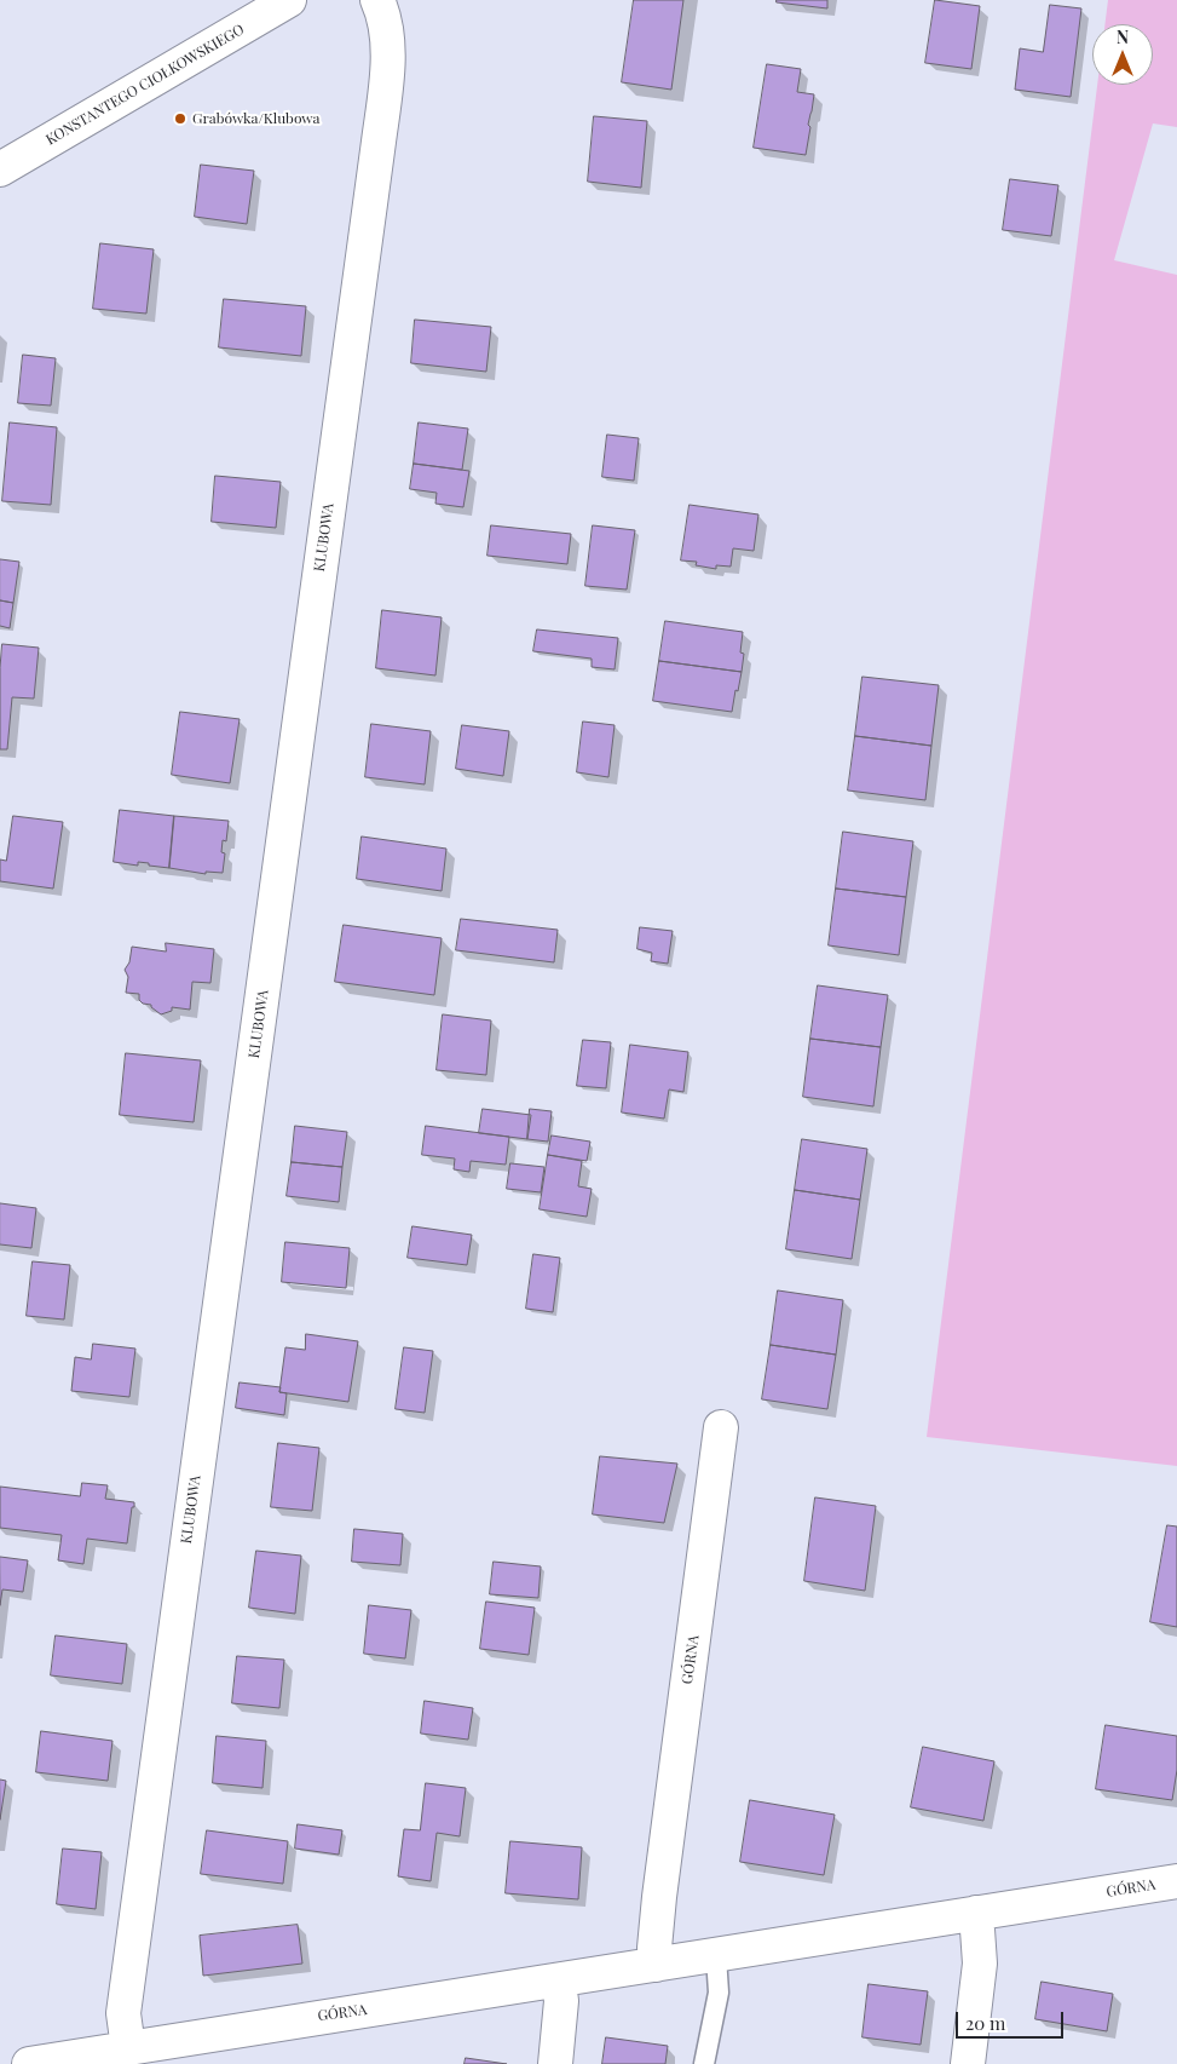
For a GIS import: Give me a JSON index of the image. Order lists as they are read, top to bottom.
{
  "streets": {
    "street": ["KONSTANTEGO CIOŁKOWSKIEGO", "KLUBOWA", "GÓRNA"]
  },
  "crossings": [
    ["KLUBOWA", "GÓRNA"]
  ],
  "places": ["Grabówka/Klubowa"],
  "scale_bar": "20 m",
  "north": "top"
}
